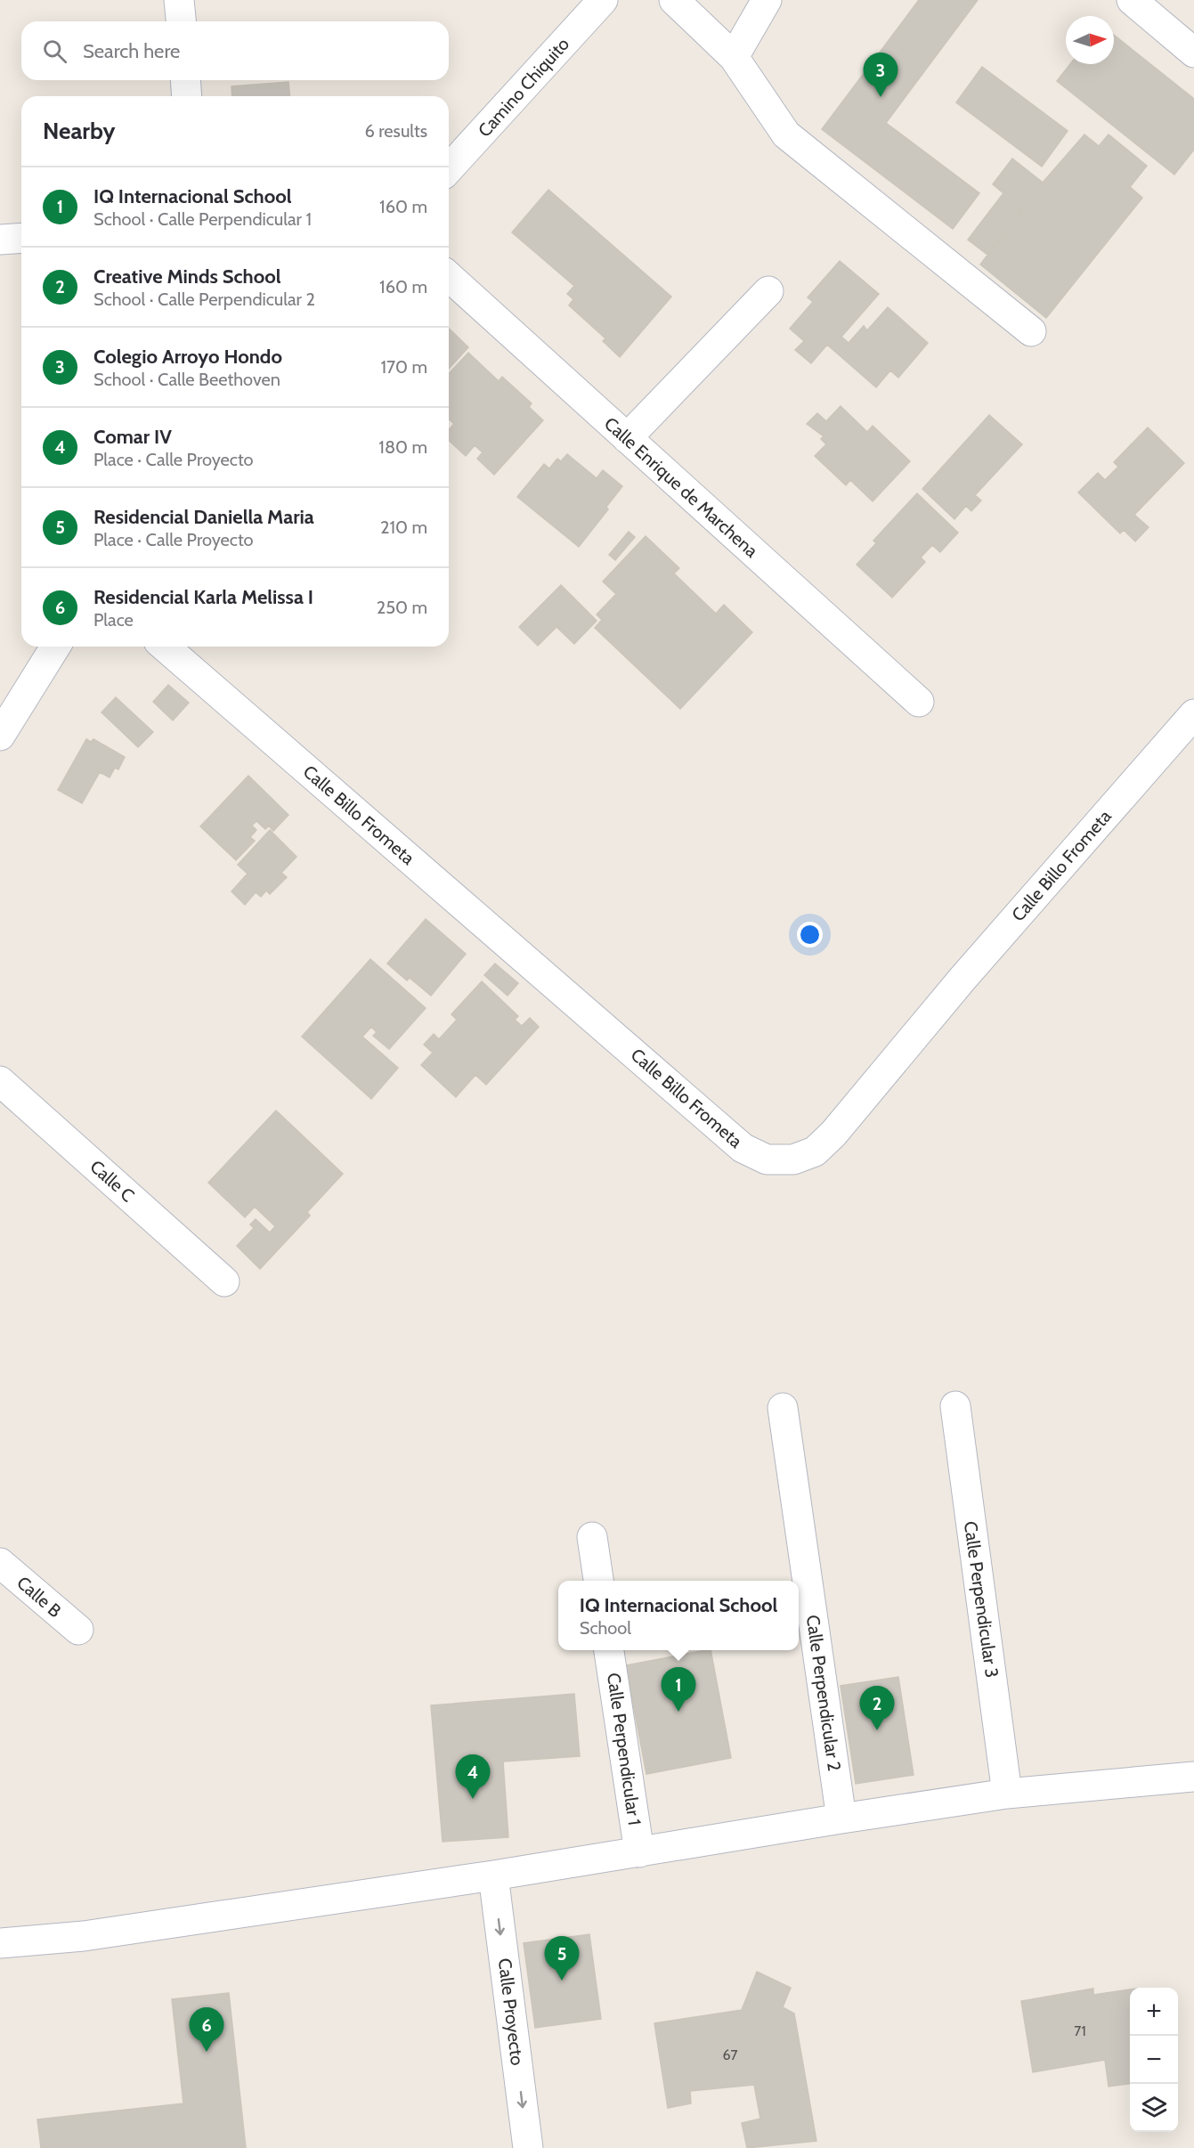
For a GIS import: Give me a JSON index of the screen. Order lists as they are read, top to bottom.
{
  "streets": {
    "street": [
      "Camino Chiquito",
      "Calle Enrique de Marchena",
      "Calle Billo Frometa",
      "Calle C",
      "Calle B",
      "Calle Perpendicular 3",
      "Calle Perpendicular 2",
      "Calle Perpendicular 1",
      "Calle Proyecto"
    ]
  },
  "one_way": ["Calle Proyecto"],
  "house_numbers": ["71", "67"],
  "north": "right",
  "page": {
    "search": "Search here",
    "pins": [
      "3",
      "1",
      "2",
      "4",
      "5",
      "6"
    ],
    "heading": ["Nearby", "6 results"],
    "list": [
      {
        "mark": "1",
        "name": "IQ Internacional School",
        "note": "School · Calle Perpendicular 1",
        "value": "160 m"
      },
      {
        "mark": "2",
        "name": "Creative Minds School",
        "note": "School · Calle Perpendicular 2",
        "value": "160 m"
      },
      {
        "mark": "3",
        "name": "Colegio Arroyo Hondo",
        "note": "School · Calle Beethoven",
        "value": "170 m"
      },
      {
        "mark": "4",
        "name": "Comar IV",
        "note": "Place · Calle Proyecto",
        "value": "180 m"
      },
      {
        "mark": "5",
        "name": "Residencial Daniella Maria",
        "note": "Place · Calle Proyecto",
        "value": "210 m"
      },
      {
        "mark": "6",
        "name": "Residencial Karla Melissa I",
        "note": "Place",
        "value": "250 m"
      }
    ],
    "popup": ["IQ Internacional School", "School"],
    "map_buttons": ["+", "−"]
  }
}
